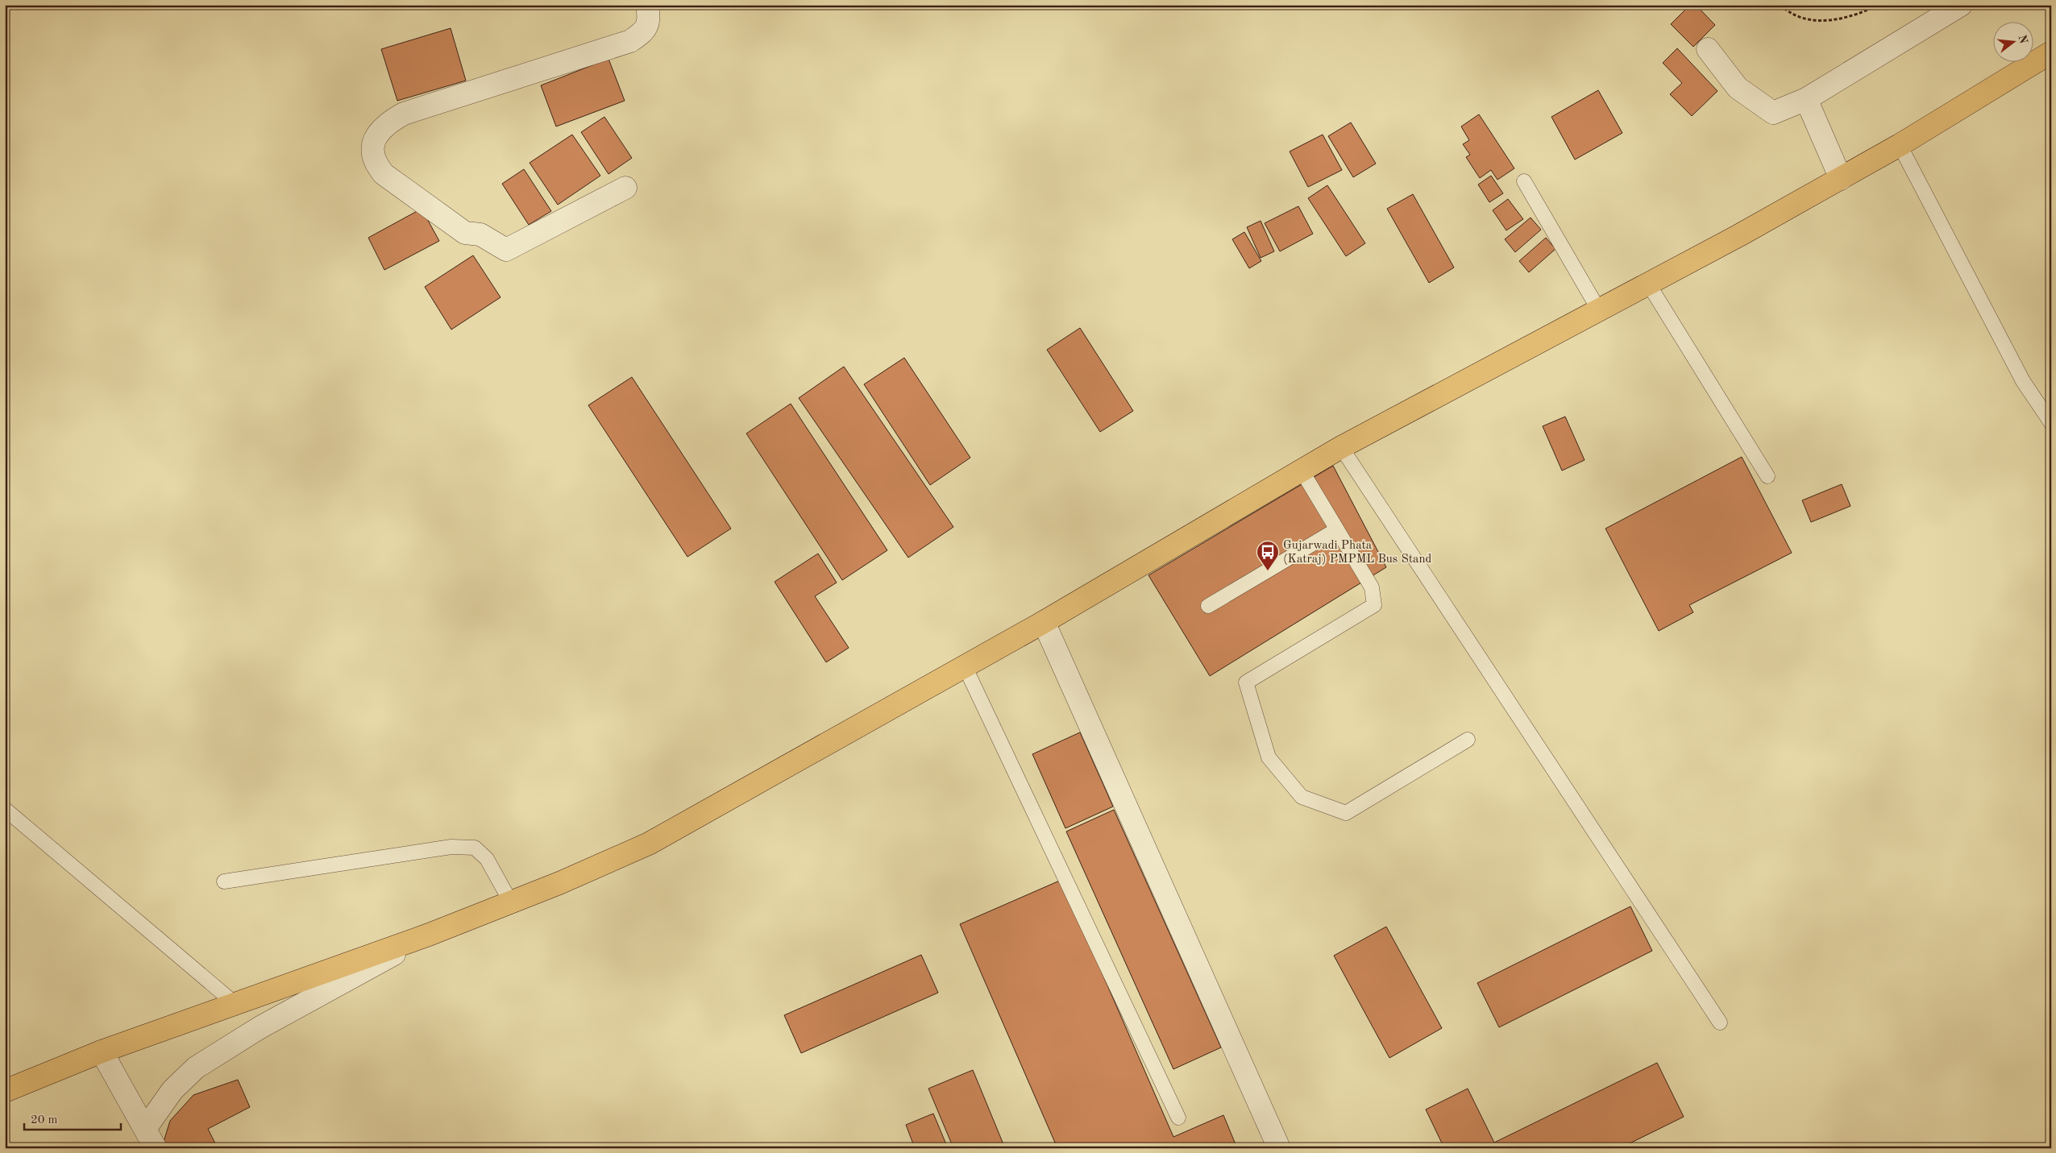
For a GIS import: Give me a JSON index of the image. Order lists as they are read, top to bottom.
{
  "places": {
    "bus stop": ["Gujarwadi Phata (Katraj) PMPML Bus Stand"]
  },
  "scale_bar": "20 m",
  "north": "right"
}
